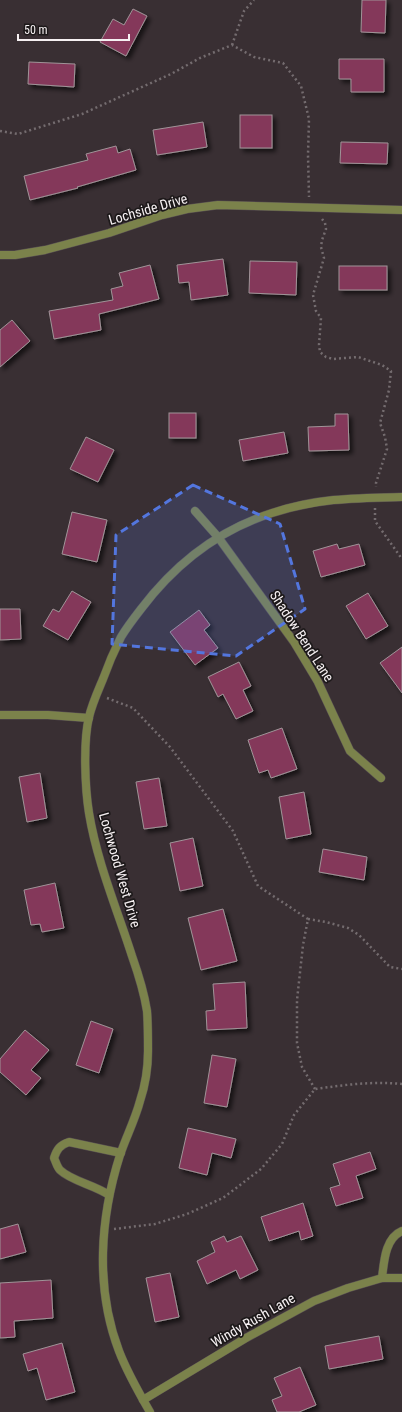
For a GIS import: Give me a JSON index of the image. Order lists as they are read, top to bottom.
{
  "streets": {
    "street": [
      "Lochside Drive",
      "Shadow Bend Lane",
      "Lochwood West Drive",
      "Windy Rush Lane"
    ]
  },
  "crossings": [
    ["Shadow Bend Lane", "Lochwood West Drive"],
    ["Lochwood West Drive", "Windy Rush Lane"]
  ],
  "scale_bar": "50 m"
}
